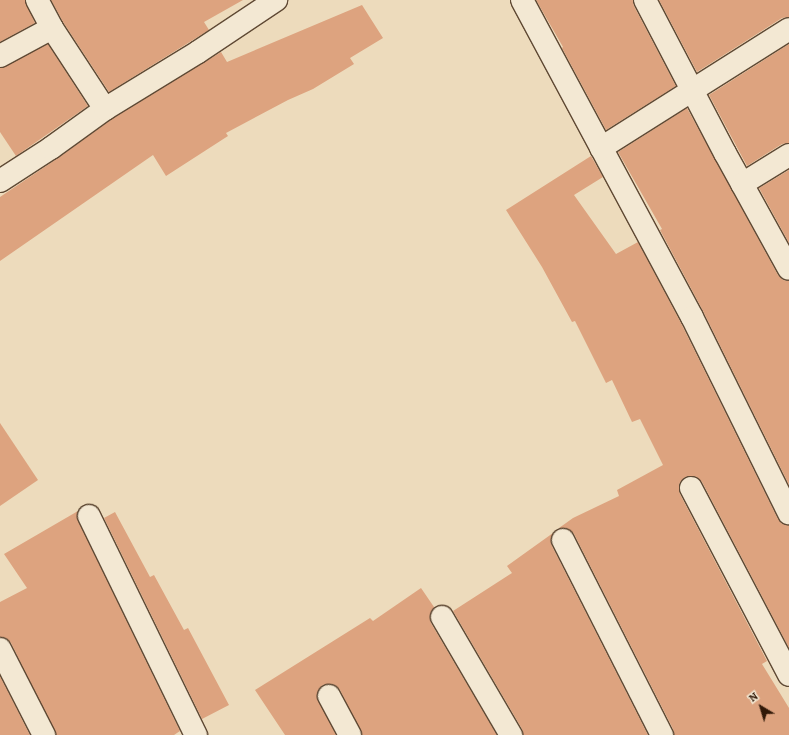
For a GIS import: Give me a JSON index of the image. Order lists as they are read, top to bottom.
{
  "north": "top left"
}
